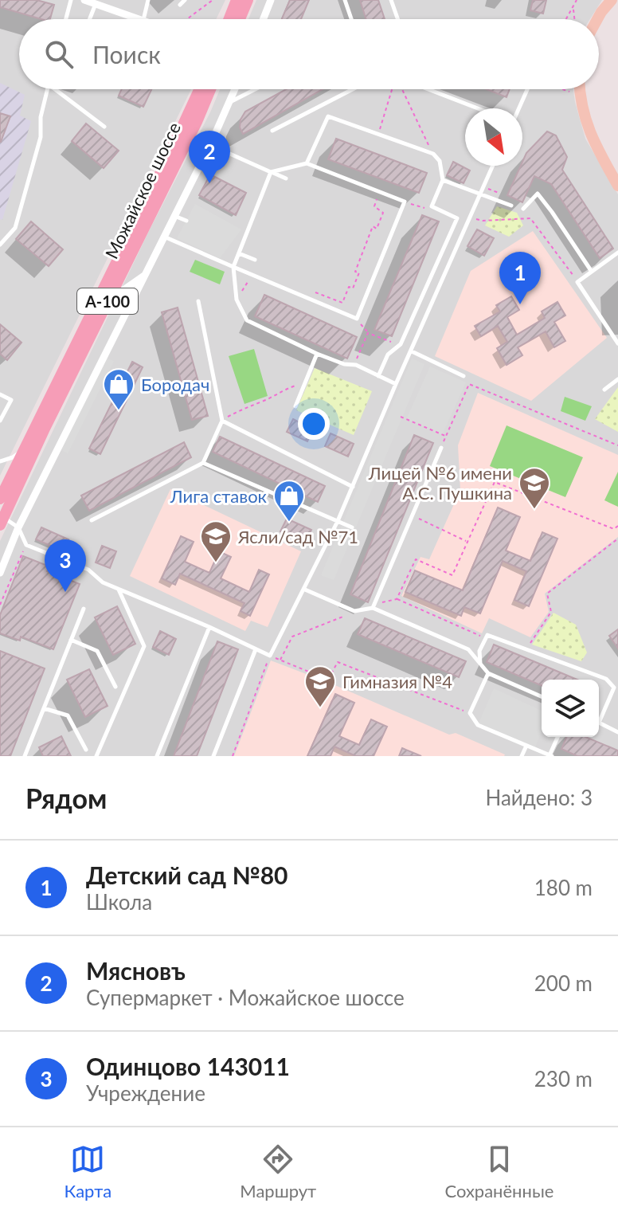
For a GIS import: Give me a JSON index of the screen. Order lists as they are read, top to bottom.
{
  "streets": {
    "main road": ["Можайское шоссе", "А-100"]
  },
  "places": {
    "shop": ["Бородач", "Лига ставок"],
    "school or university": ["Лицей №6 имени А.С. Пушкина", "Ясли/сад №71", "Гимназия №4"]
  },
  "north": "bottom right",
  "page": {
    "search": "Поиск",
    "pins": ["2", "1", "3"],
    "heading": ["Рядом", "Найдено: 3"],
    "list": [
      {
        "mark": "1",
        "name": "Детский сад №80",
        "note": "Школа",
        "value": "180 m"
      },
      {
        "mark": "2",
        "name": "Мясновъ",
        "note": "Супермаркет · Можайское шоссе",
        "value": "200 m"
      },
      {
        "mark": "3",
        "name": "Одинцово 143011",
        "note": "Учреждение",
        "value": "230 m"
      }
    ],
    "nav": ["Карта", "Маршрут", "Сохранённые"]
  }
}
